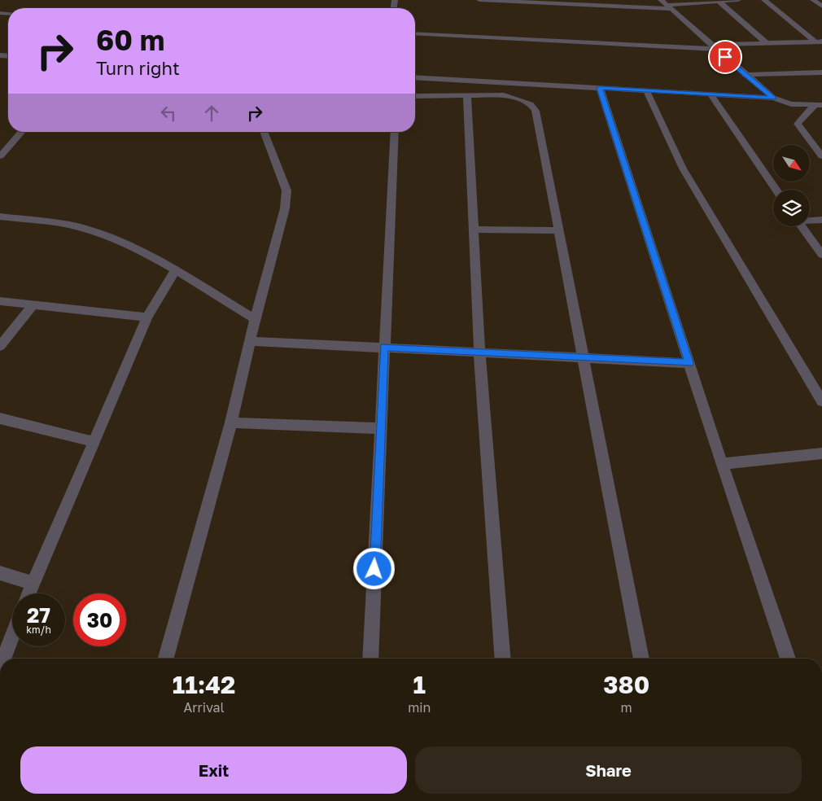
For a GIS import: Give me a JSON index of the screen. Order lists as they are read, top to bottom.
{
  "north": "bottom right",
  "page": {
    "turn": ["60 m", "Turn right"],
    "speed": "27 km/h",
    "limit": "30",
    "eta": [
      "11:42",
      "Arrival",
      "1",
      "min",
      "380",
      "m"
    ],
    "buttons": ["Exit", "Share"]
  }
}
